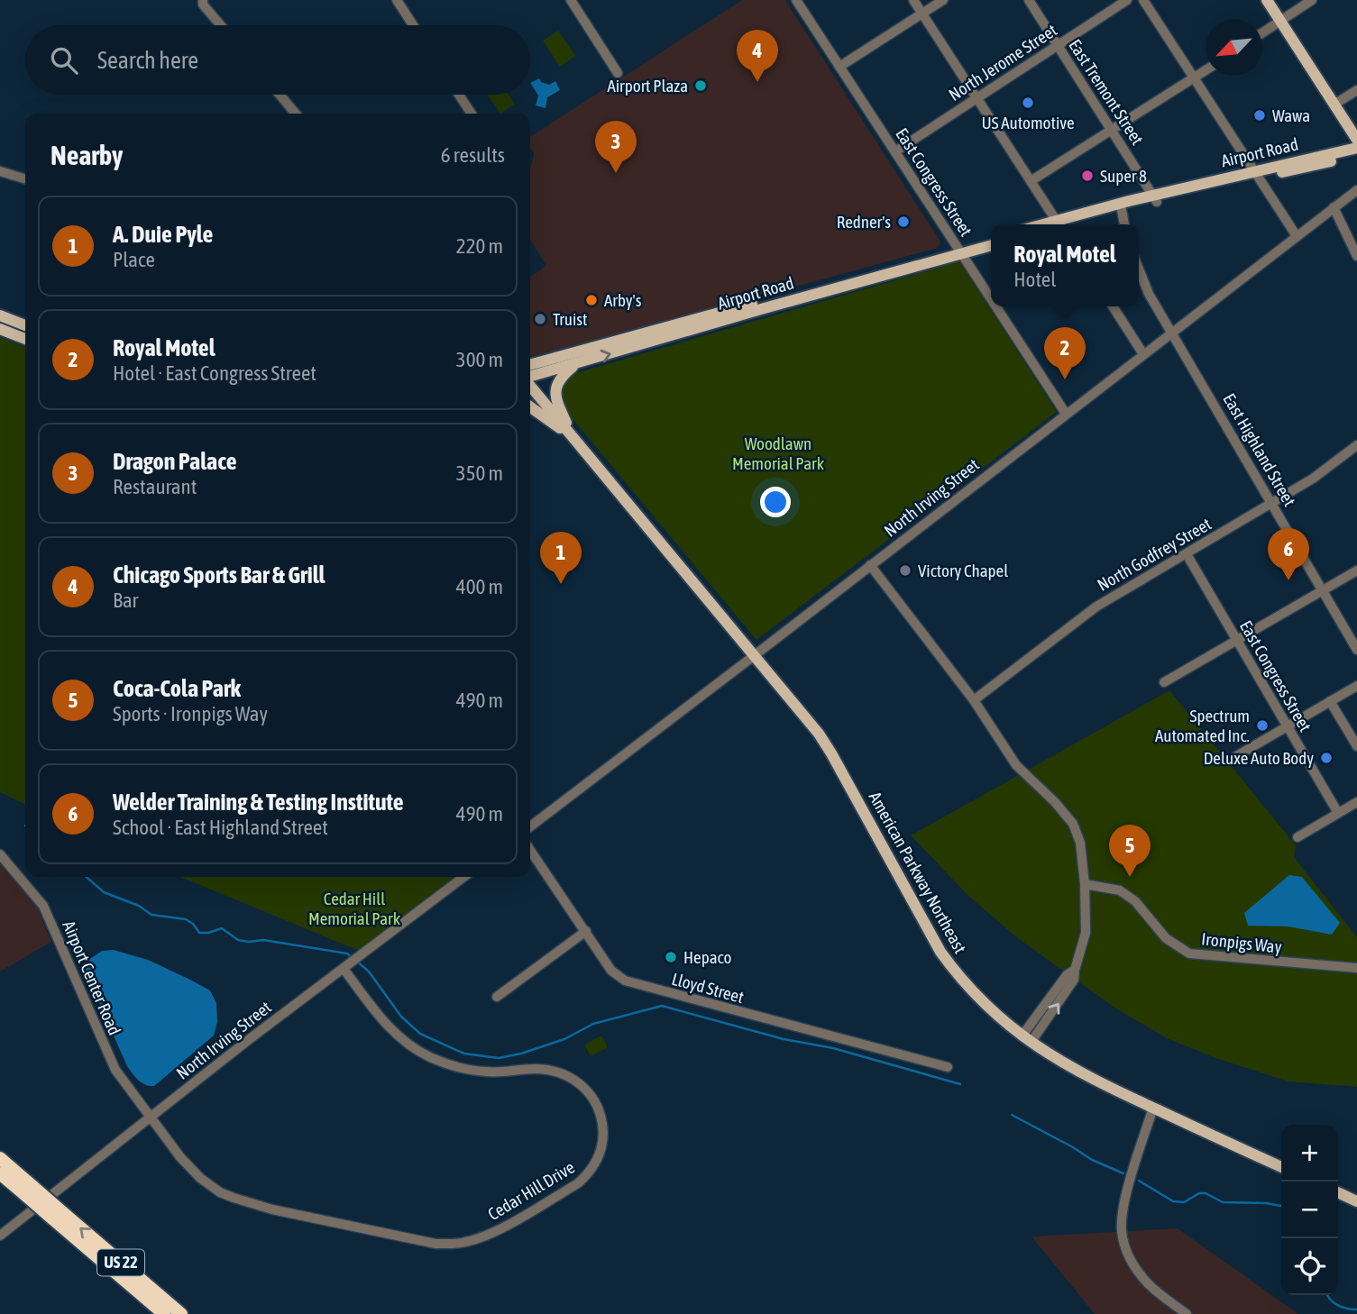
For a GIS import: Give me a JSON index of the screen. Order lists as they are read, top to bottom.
{
  "streets": {
    "highway": ["US 22"],
    "main road": ["Airport Road", "American Parkway Northeast"],
    "street": [
      "North Jerome Street",
      "East Tremont Street",
      "East Congress Street",
      "East Highland Street",
      "North Irving Street",
      "North Godfrey Street",
      "Ironpigs Way",
      "Airport Center Road",
      "Lloyd Street",
      "Cedar Hill Drive"
    ]
  },
  "crossings": [
    ["North Jerome Street", "East Tremont Street"],
    ["North Jerome Street", "East Congress Street"],
    ["East Tremont Street", "Airport Road"],
    ["Airport Road", "East Congress Street"],
    ["East Congress Street", "North Irving Street"],
    ["East Congress Street", "North Godfrey Street"],
    ["East Highland Street", "North Irving Street"],
    ["East Highland Street", "North Godfrey Street"],
    ["North Irving Street", "American Parkway Northeast"],
    ["North Irving Street", "Airport Center Road"],
    ["North Irving Street", "Cedar Hill Drive"],
    ["Airport Center Road", "Cedar Hill Drive"]
  ],
  "parks": ["Woodlawn Memorial Park", "Cedar Hill Memorial Park"],
  "places": [
    "Airport Plaza",
    "US Automotive",
    "Wawa",
    "Super 8",
    "Redner's",
    "Arby's",
    "Truist",
    "Victory Chapel",
    "Spectrum Automated Inc.",
    "Deluxe Auto Body",
    "Hepaco"
  ],
  "north": "bottom left",
  "page": {
    "search": "Search here",
    "pins": [
      "4",
      "3",
      "2",
      "6",
      "1",
      "5"
    ],
    "heading": ["Nearby", "6 results"],
    "list": [
      {
        "mark": "1",
        "name": "A. Duie Pyle",
        "note": "Place",
        "value": "220 m"
      },
      {
        "mark": "2",
        "name": "Royal Motel",
        "note": "Hotel · East Congress Street",
        "value": "300 m"
      },
      {
        "mark": "3",
        "name": "Dragon Palace",
        "note": "Restaurant",
        "value": "350 m"
      },
      {
        "mark": "4",
        "name": "Chicago Sports Bar & Grill",
        "note": "Bar",
        "value": "400 m"
      },
      {
        "mark": "5",
        "name": "Coca-Cola Park",
        "note": "Sports · Ironpigs Way",
        "value": "490 m"
      },
      {
        "mark": "6",
        "name": "Welder Training & Testing Institute",
        "note": "School · East Highland Street",
        "value": "490 m"
      }
    ],
    "popup": ["Royal Motel", "Hotel"],
    "map_buttons": ["+", "−"]
  }
}
